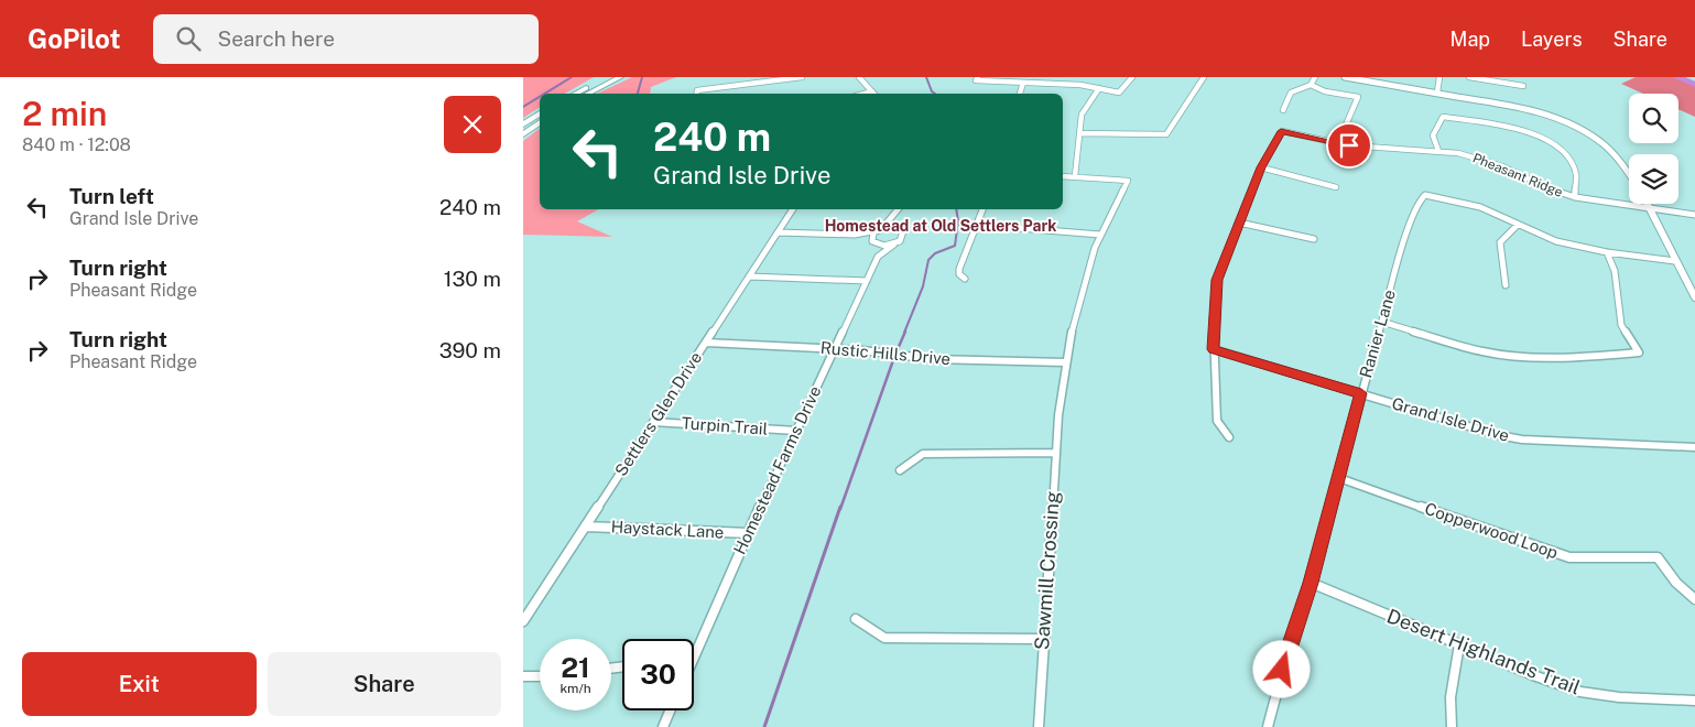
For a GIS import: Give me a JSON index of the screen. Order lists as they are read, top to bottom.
{
  "streets": {
    "street": [
      "Pheasant Ridge",
      "Ranier Lane",
      "Rustic Hills Drive",
      "Settlers Glen Drive",
      "Grand Isle Drive",
      "Turpin Trail",
      "Homestead Farms Drive",
      "Haystack Lane",
      "Copperwood Loop",
      "Sawmill Crossing",
      "Desert Highlands Trail"
    ]
  },
  "crossings": [
    ["Pheasant Ridge", "Grand Isle Drive"],
    ["Ranier Lane", "Grand Isle Drive"],
    ["Ranier Lane", "Copperwood Loop"],
    ["Ranier Lane", "Desert Highlands Trail"],
    ["Rustic Hills Drive", "Settlers Glen Drive"],
    ["Rustic Hills Drive", "Homestead Farms Drive"],
    ["Rustic Hills Drive", "Sawmill Crossing"],
    ["Settlers Glen Drive", "Turpin Trail"],
    ["Settlers Glen Drive", "Haystack Lane"],
    ["Turpin Trail", "Homestead Farms Drive"],
    ["Homestead Farms Drive", "Haystack Lane"]
  ],
  "districts": ["Homestead at Old Settlers Park"],
  "page": {
    "header": "GoPilot",
    "search": "Search here",
    "nav": ["Map", "Layers", "Share"],
    "heading": ["2 min", "840 m · 12:08"],
    "turn": ["240 m", "Grand Isle Drive"],
    "list": [
      {
        "name": "Turn left",
        "note": "Grand Isle Drive",
        "value": "240 m"
      },
      {
        "name": "Turn right",
        "note": "Pheasant Ridge",
        "value": "130 m"
      },
      {
        "name": "Turn right",
        "note": "Pheasant Ridge",
        "value": "390 m"
      }
    ],
    "speed": "21 km/h",
    "limit": "30",
    "buttons": ["Exit", "Share"]
  }
}
